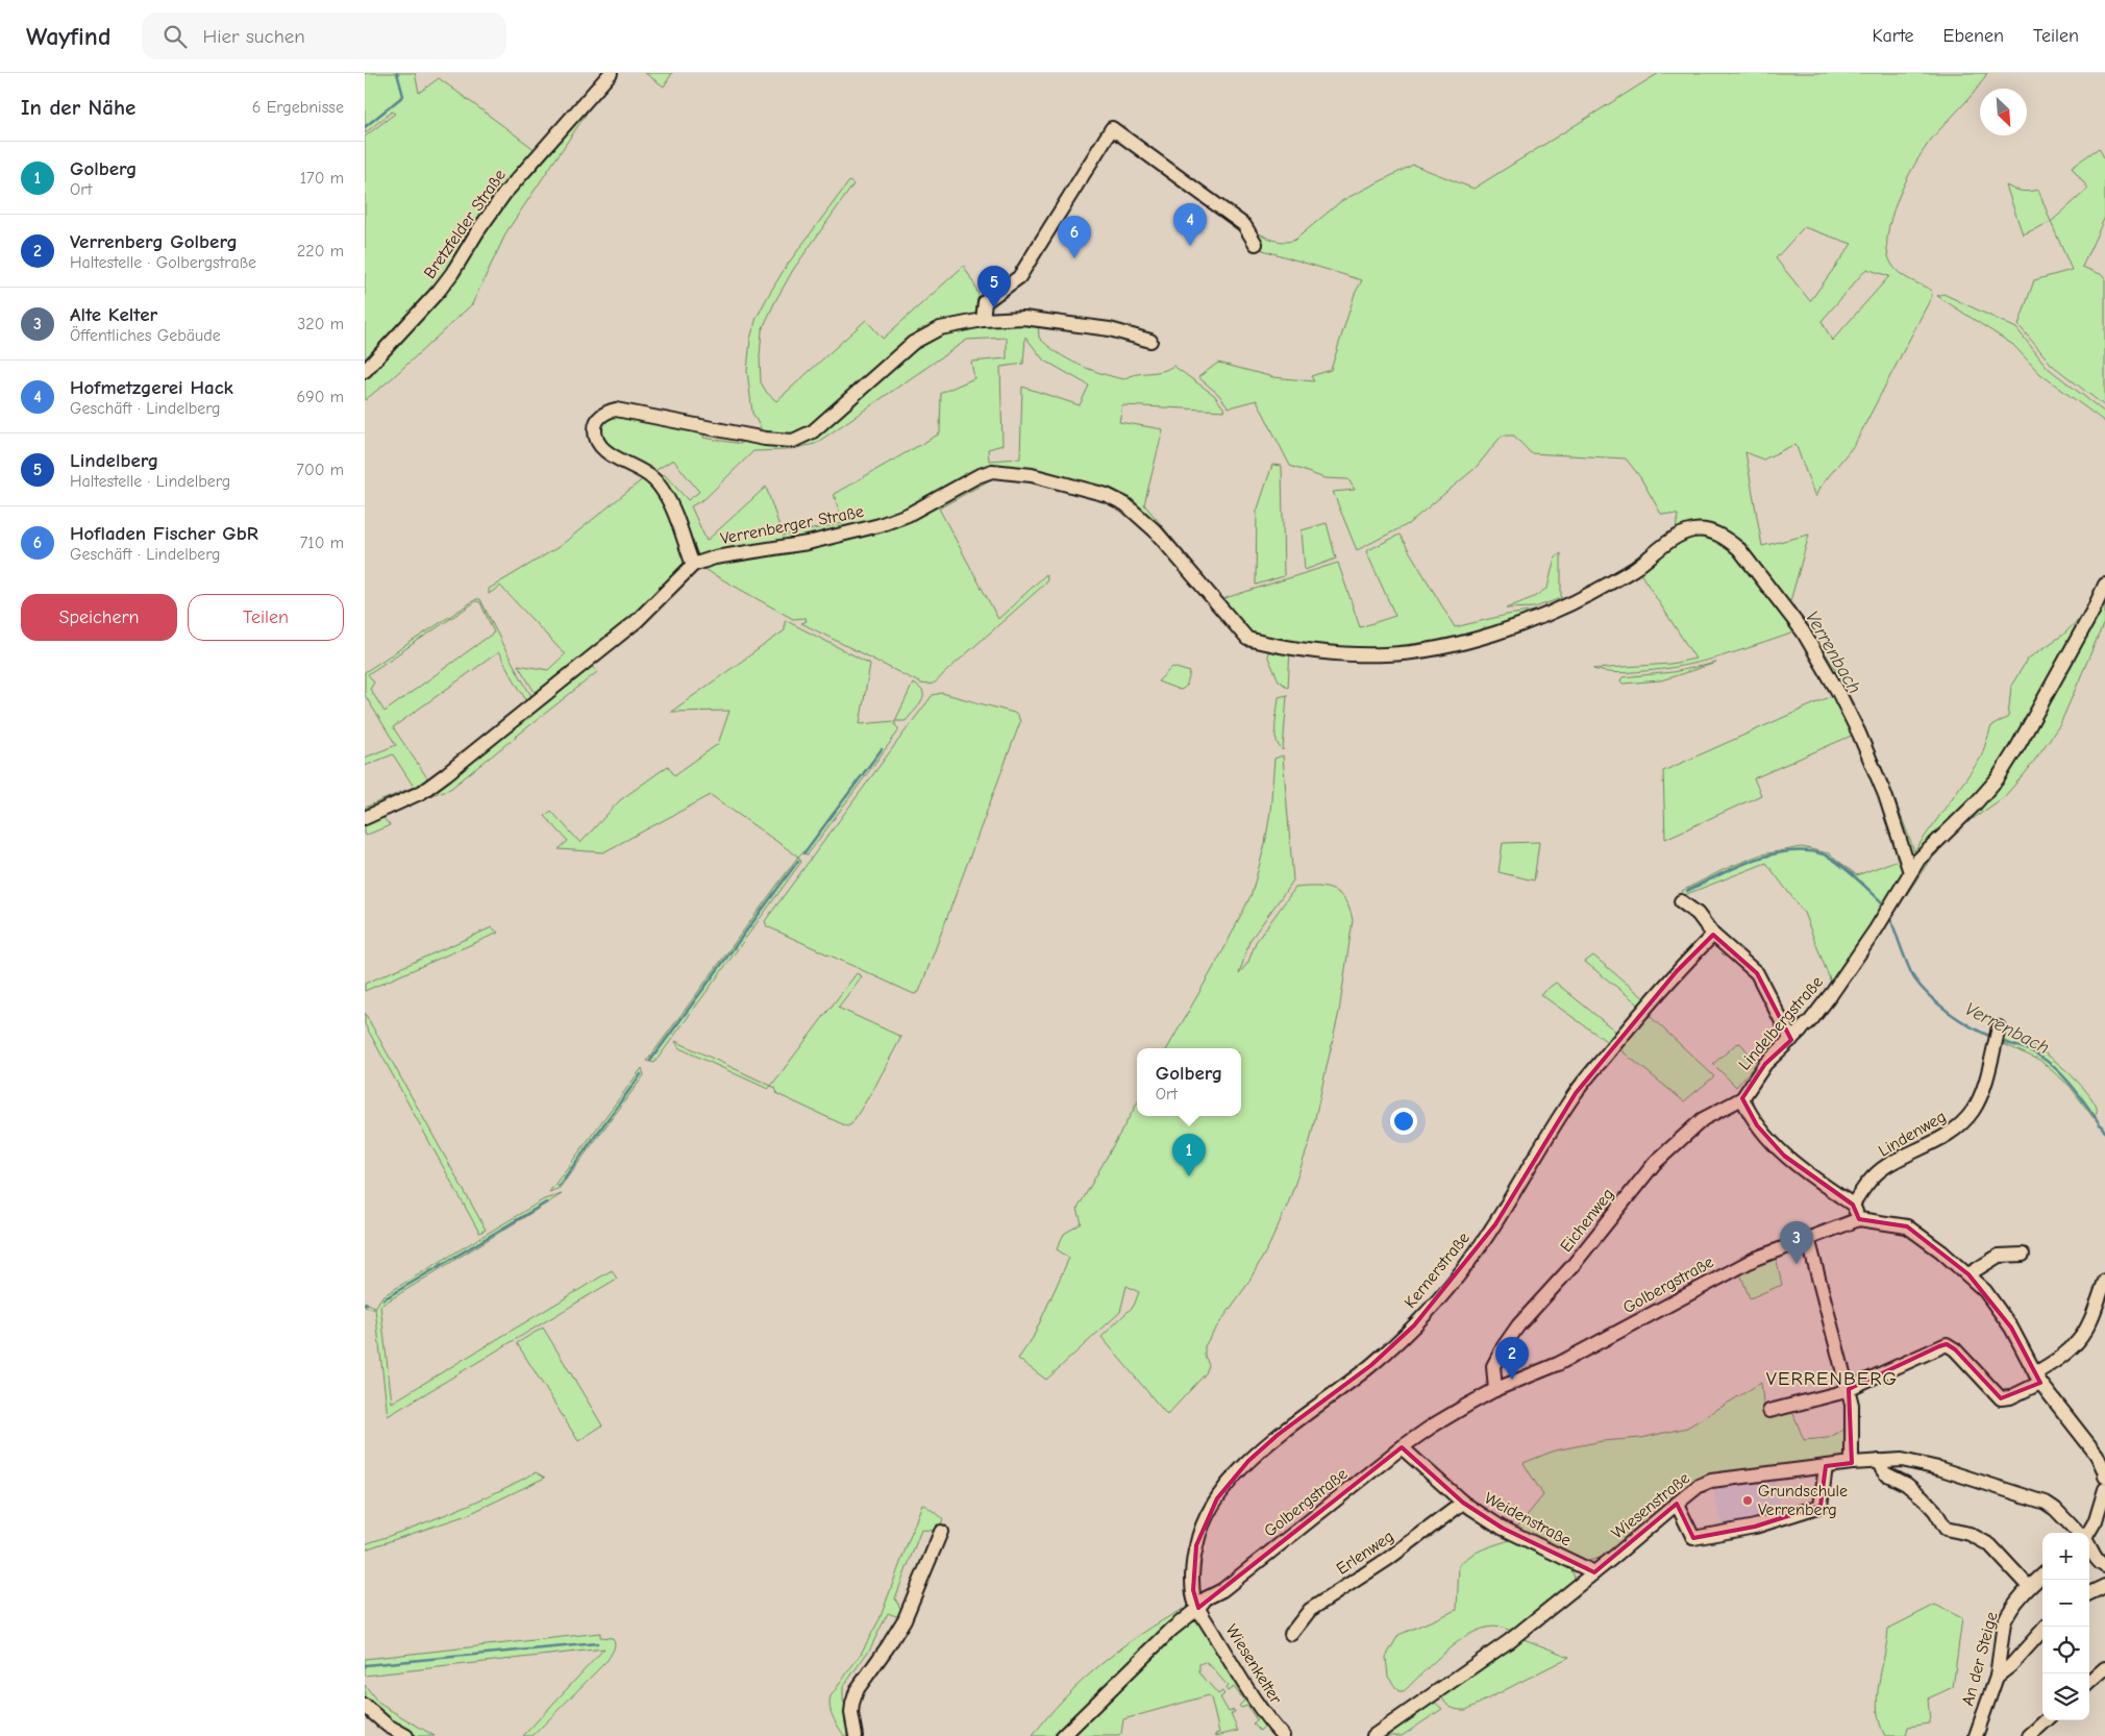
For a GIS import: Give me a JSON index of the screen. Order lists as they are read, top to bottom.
{
  "streets": {
    "street": [
      "Bretzfelder Straße",
      "Verrenberger Straße",
      "Lindelbergstraße",
      "Lindenweg",
      "Eichenweg",
      "Kernerstraße",
      "Golbergstraße",
      "Wiesenstraße",
      "Weidenstraße",
      "Erlenweg",
      "An der Steige",
      "Wiesenkelter"
    ]
  },
  "crossings": [
    ["Verrenberger Straße", "Lindelbergstraße"],
    ["Lindelbergstraße", "Lindenweg"],
    ["Lindelbergstraße", "Eichenweg"],
    ["Eichenweg", "Golbergstraße"],
    ["Kernerstraße", "Golbergstraße"],
    ["Kernerstraße", "Wiesenkelter"],
    ["Golbergstraße", "Weidenstraße"],
    ["Golbergstraße", "Wiesenkelter"],
    ["Wiesenstraße", "Weidenstraße"],
    ["Weidenstraße", "Erlenweg"]
  ],
  "districts": ["VERRENBERG"],
  "water": ["Verrenbach"],
  "places": ["Grundschule Verrenberg"],
  "north": "bottom right",
  "page": {
    "header": "Wayfind",
    "search": "Hier suchen",
    "nav": ["Karte", "Ebenen", "Teilen"],
    "heading": ["In der Nähe", "6 Ergebnisse"],
    "list": [
      {
        "mark": "1",
        "name": "Golberg",
        "note": "Ort",
        "value": "170 m"
      },
      {
        "mark": "2",
        "name": "Verrenberg Golberg",
        "note": "Haltestelle · Golbergstraße",
        "value": "220 m"
      },
      {
        "mark": "3",
        "name": "Alte Kelter",
        "note": "Öffentliches Gebäude",
        "value": "320 m"
      },
      {
        "mark": "4",
        "name": "Hofmetzgerei Hack",
        "note": "Geschäft · Lindelberg",
        "value": "690 m"
      },
      {
        "mark": "5",
        "name": "Lindelberg",
        "note": "Haltestelle · Lindelberg",
        "value": "700 m"
      },
      {
        "mark": "6",
        "name": "Hofladen Fischer GbR",
        "note": "Geschäft · Lindelberg",
        "value": "710 m"
      }
    ],
    "pins": [
      "4",
      "6",
      "5",
      "1",
      "3",
      "2"
    ],
    "buttons": ["Speichern", "Teilen"],
    "popup": ["Golberg", "Ort"],
    "map_buttons": ["+", "−"]
  }
}
